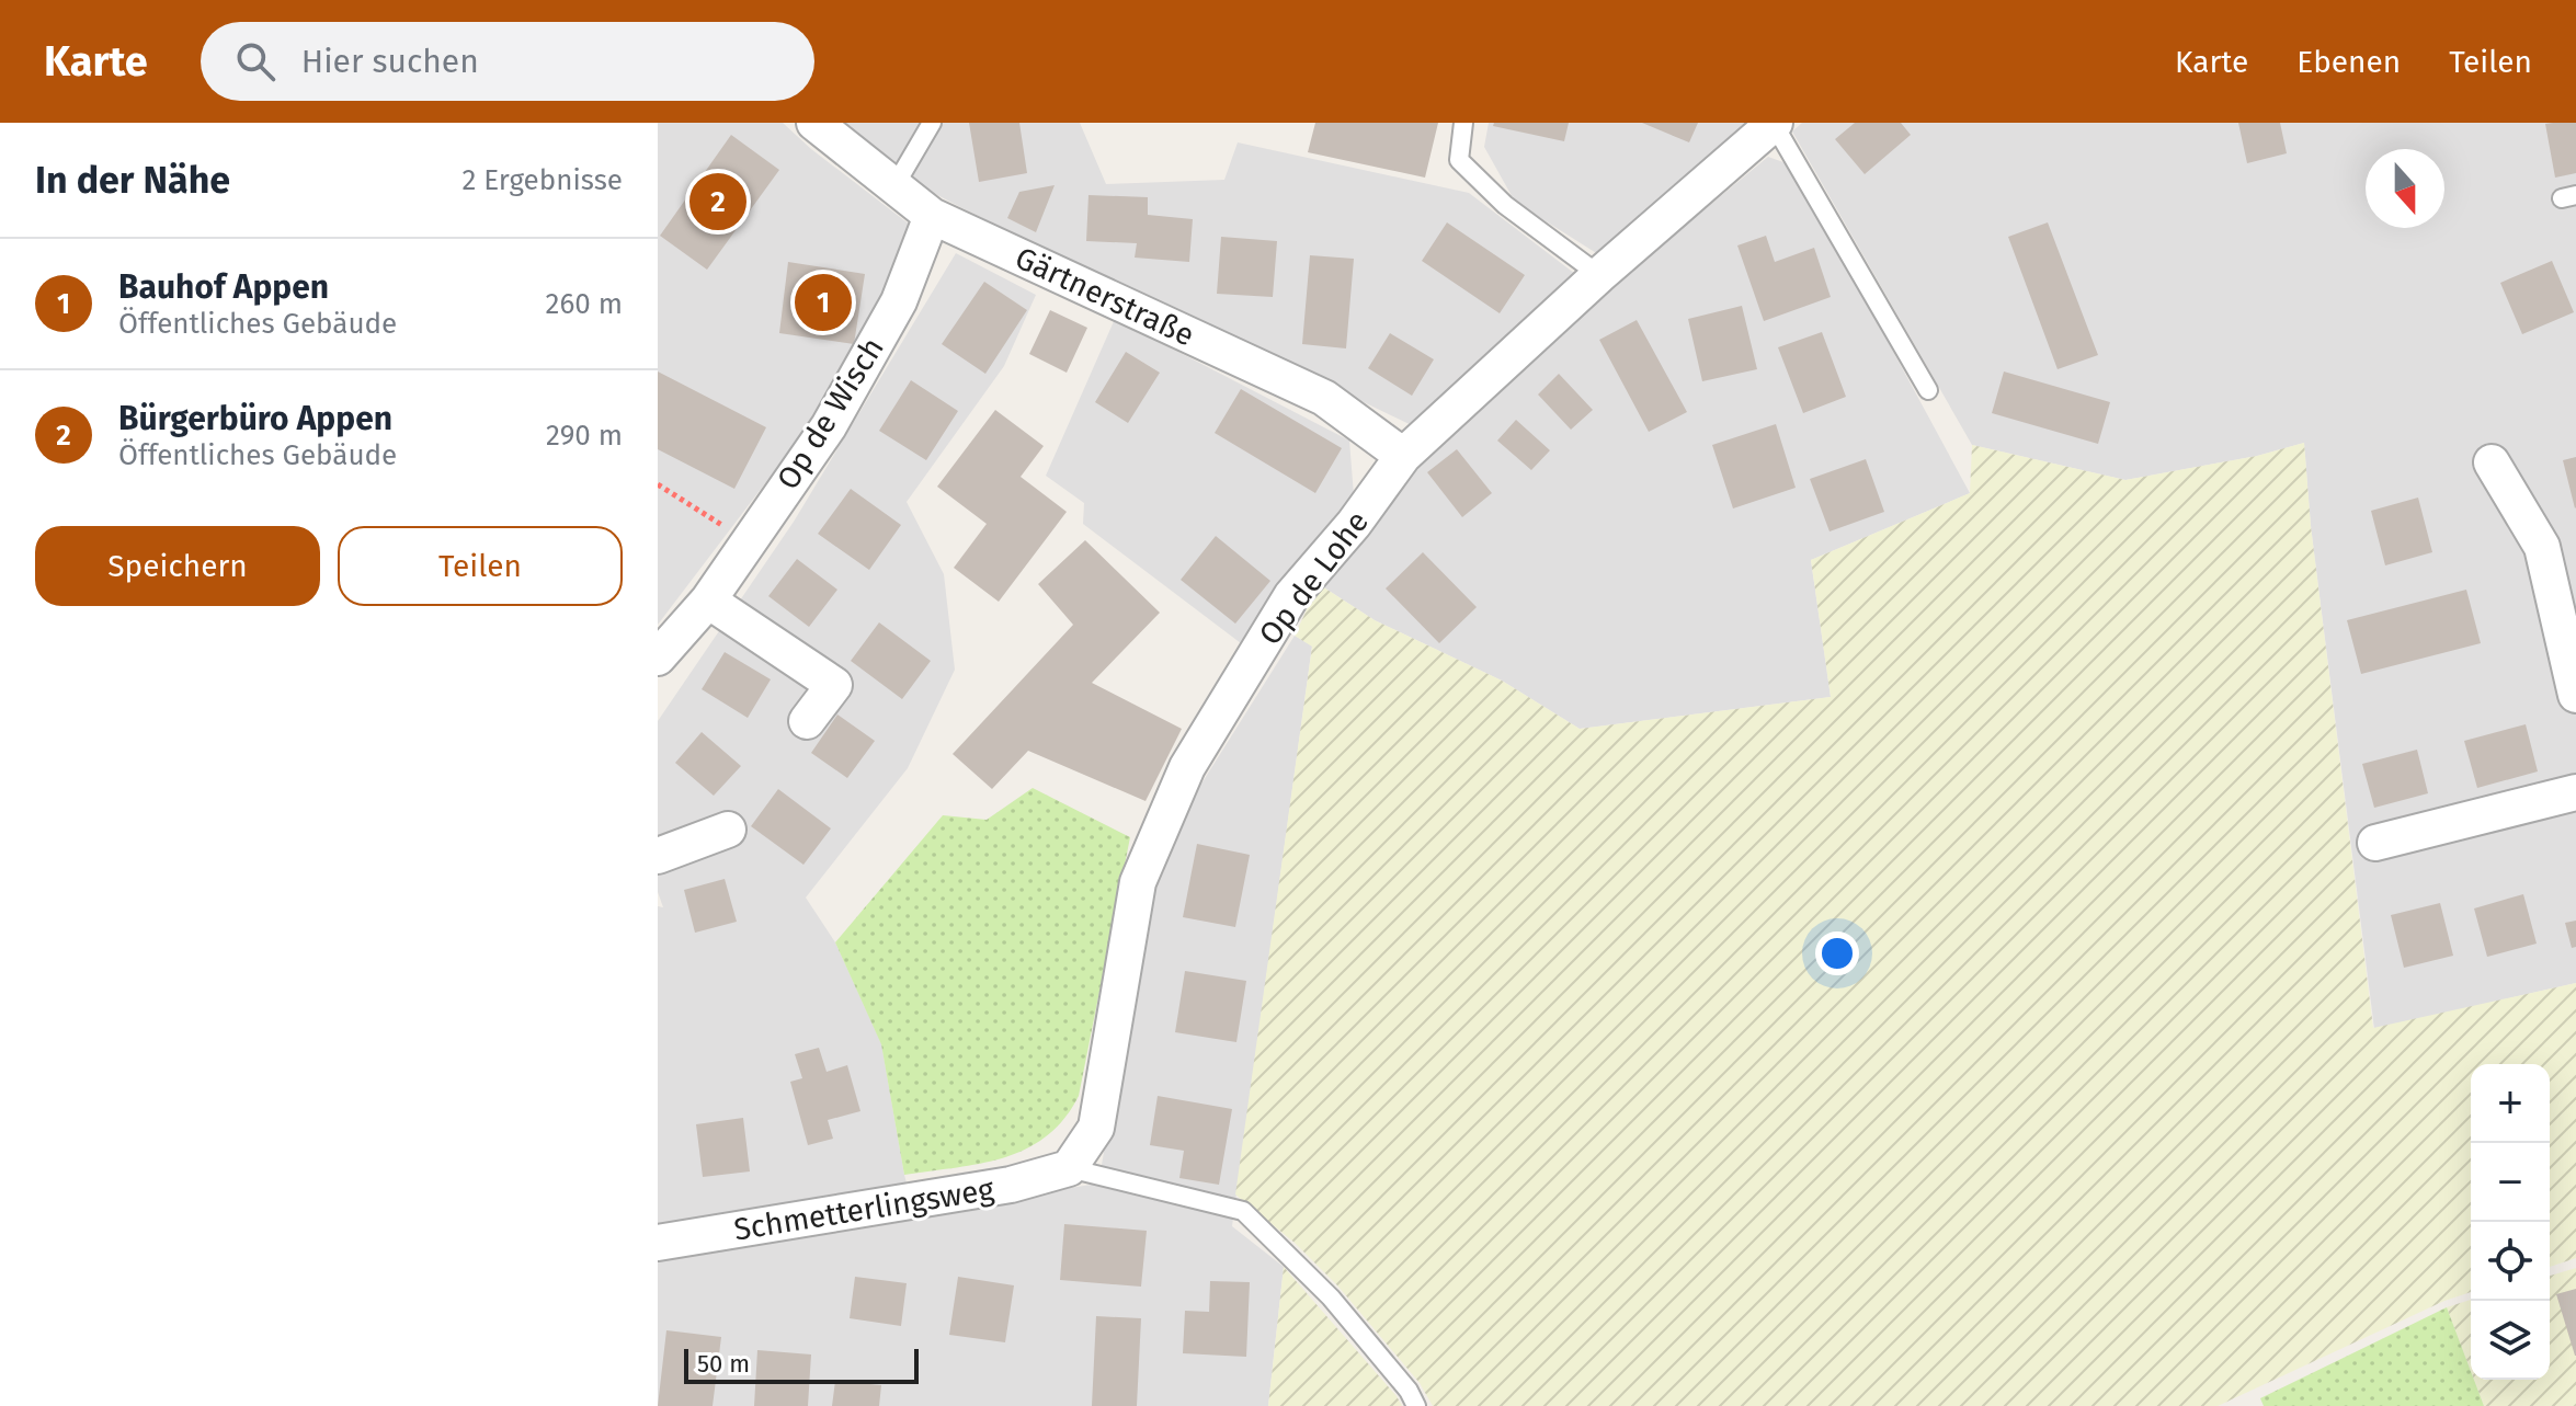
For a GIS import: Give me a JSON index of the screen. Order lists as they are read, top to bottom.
{
  "streets": {
    "street": [
      "Gärtnerstraße",
      "Op de Wisch",
      "Op de Lohe",
      "Schmetterlingsweg"
    ]
  },
  "crossings": [
    ["Gärtnerstraße", "Op de Wisch"],
    ["Gärtnerstraße", "Op de Lohe"],
    ["Op de Lohe", "Schmetterlingsweg"]
  ],
  "scale_bar": "50 m",
  "north": "bottom",
  "page": {
    "header": "Karte",
    "search": "Hier suchen",
    "nav": ["Karte", "Ebenen", "Teilen"],
    "heading": ["In der Nähe", "2 Ergebnisse"],
    "pins": ["2", "1"],
    "list": [
      {
        "mark": "1",
        "name": "Bauhof Appen",
        "note": "Öffentliches Gebäude",
        "value": "260 m"
      },
      {
        "mark": "2",
        "name": "Bürgerbüro Appen",
        "note": "Öffentliches Gebäude",
        "value": "290 m"
      }
    ],
    "buttons": ["Speichern", "Teilen"],
    "map_buttons": ["+", "−"],
    "scale": "50 m"
  }
}
